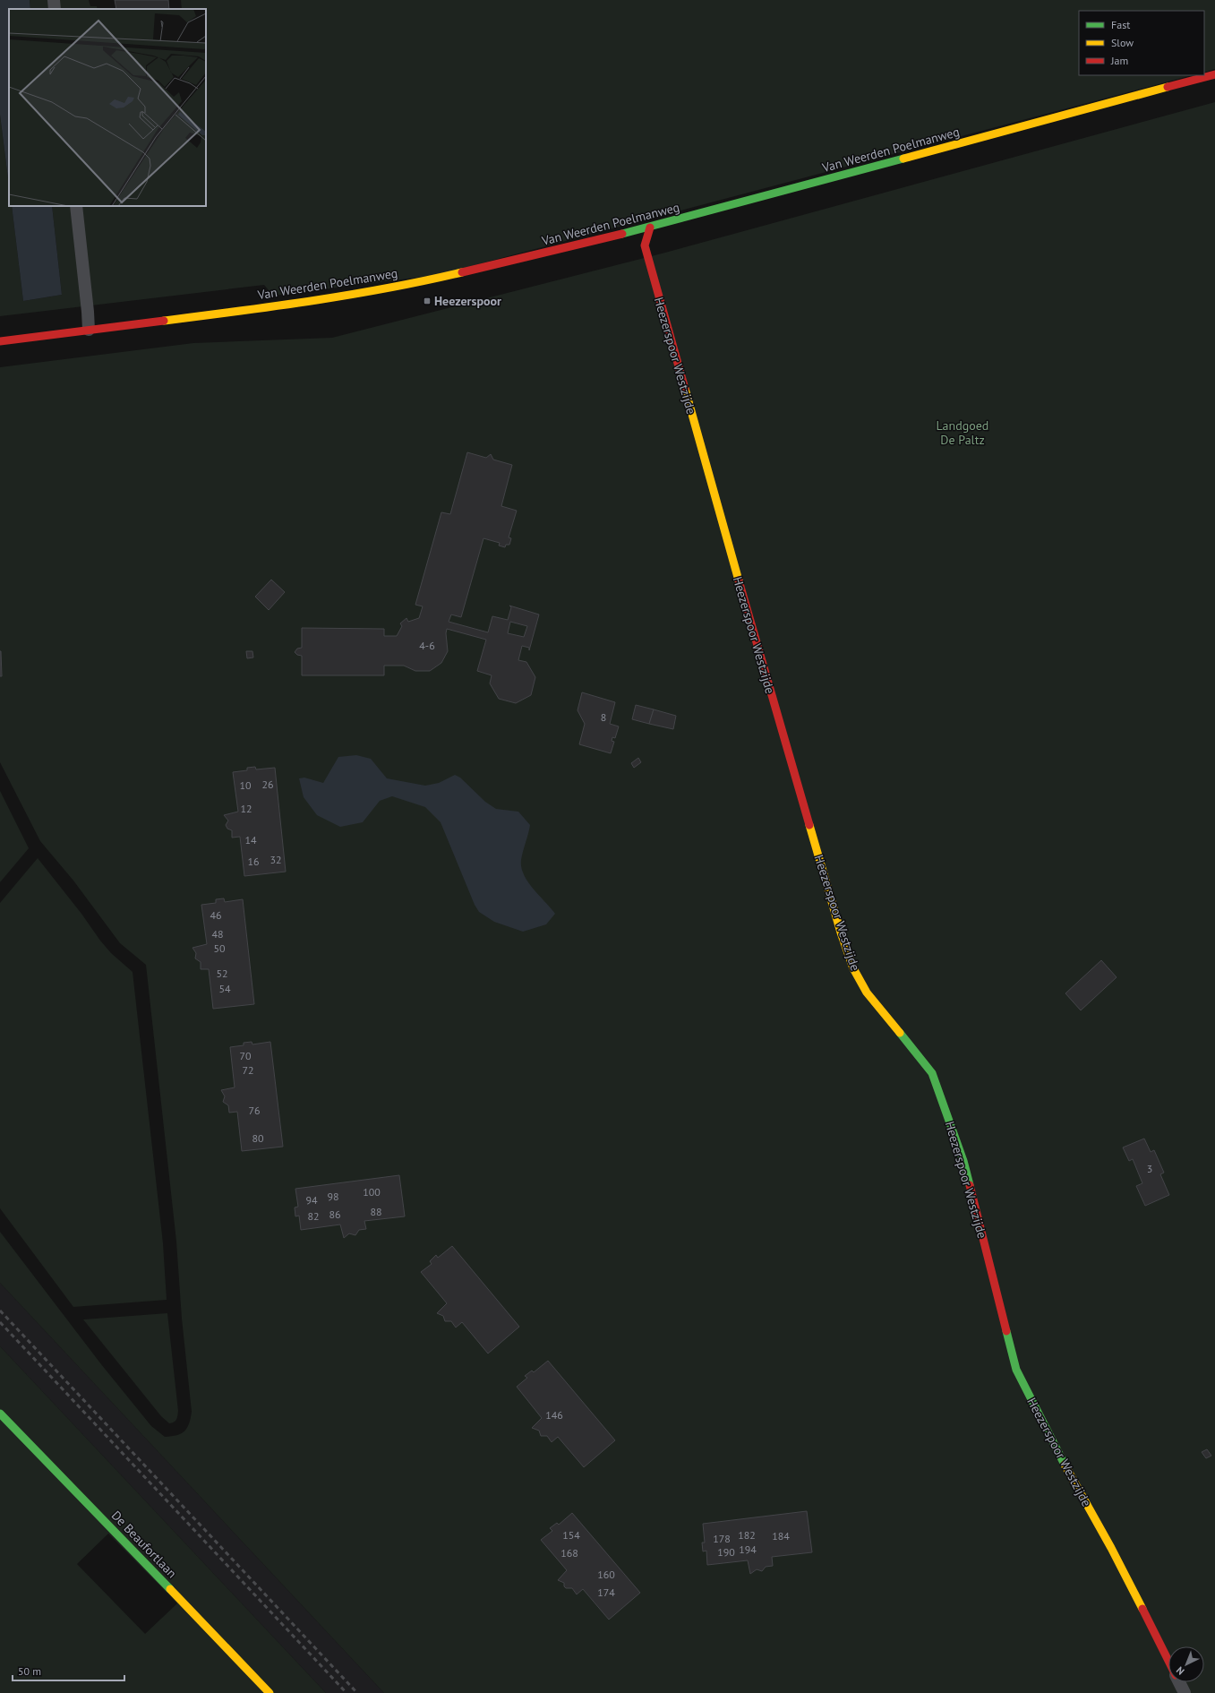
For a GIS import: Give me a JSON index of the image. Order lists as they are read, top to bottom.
{
  "streets": {
    "street": ["Van Weerden Poelmanweg", "Heezerspoor Westzijde", "De Beaufortlaan"]
  },
  "crossings": [
    ["Van Weerden Poelmanweg", "Heezerspoor Westzijde"]
  ],
  "parks": ["Landgoed De Paltz"],
  "places": {
    "transit": ["Heezerspoor"]
  },
  "house_numbers": [
    "4-6",
    "8",
    "26",
    "10",
    "12",
    "14",
    "32",
    "16",
    "46",
    "48",
    "50",
    "52",
    "54",
    "70",
    "72",
    "76",
    "80",
    "3",
    "100",
    "98",
    "94",
    "88",
    "86",
    "82",
    "146",
    "154",
    "182",
    "184",
    "178",
    "194",
    "190",
    "168",
    "160",
    "174"
  ],
  "legend": ["Fast", "Slow", "Jam"],
  "scale_bar": "50 m",
  "north": "bottom left"
}
